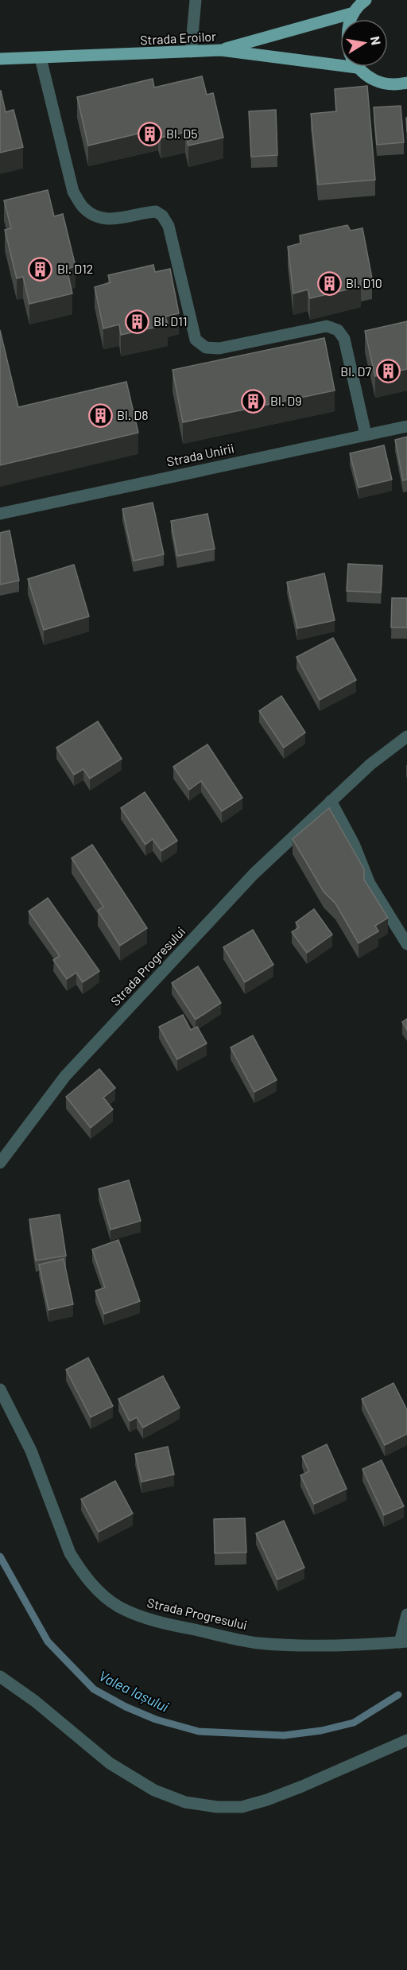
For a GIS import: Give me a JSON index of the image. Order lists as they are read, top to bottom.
{
  "streets": {
    "main road": ["Strada Eroilor"],
    "street": ["Strada Unirii", "Strada Progresului"]
  },
  "water": ["Valea Iașului"],
  "places": {
    "building": [
      "Bl. D5",
      "Bl. D12",
      "Bl. D10",
      "Bl. D11",
      "Bl. D7",
      "Bl. D9",
      "Bl. D8"
    ]
  },
  "north": "right"
}
